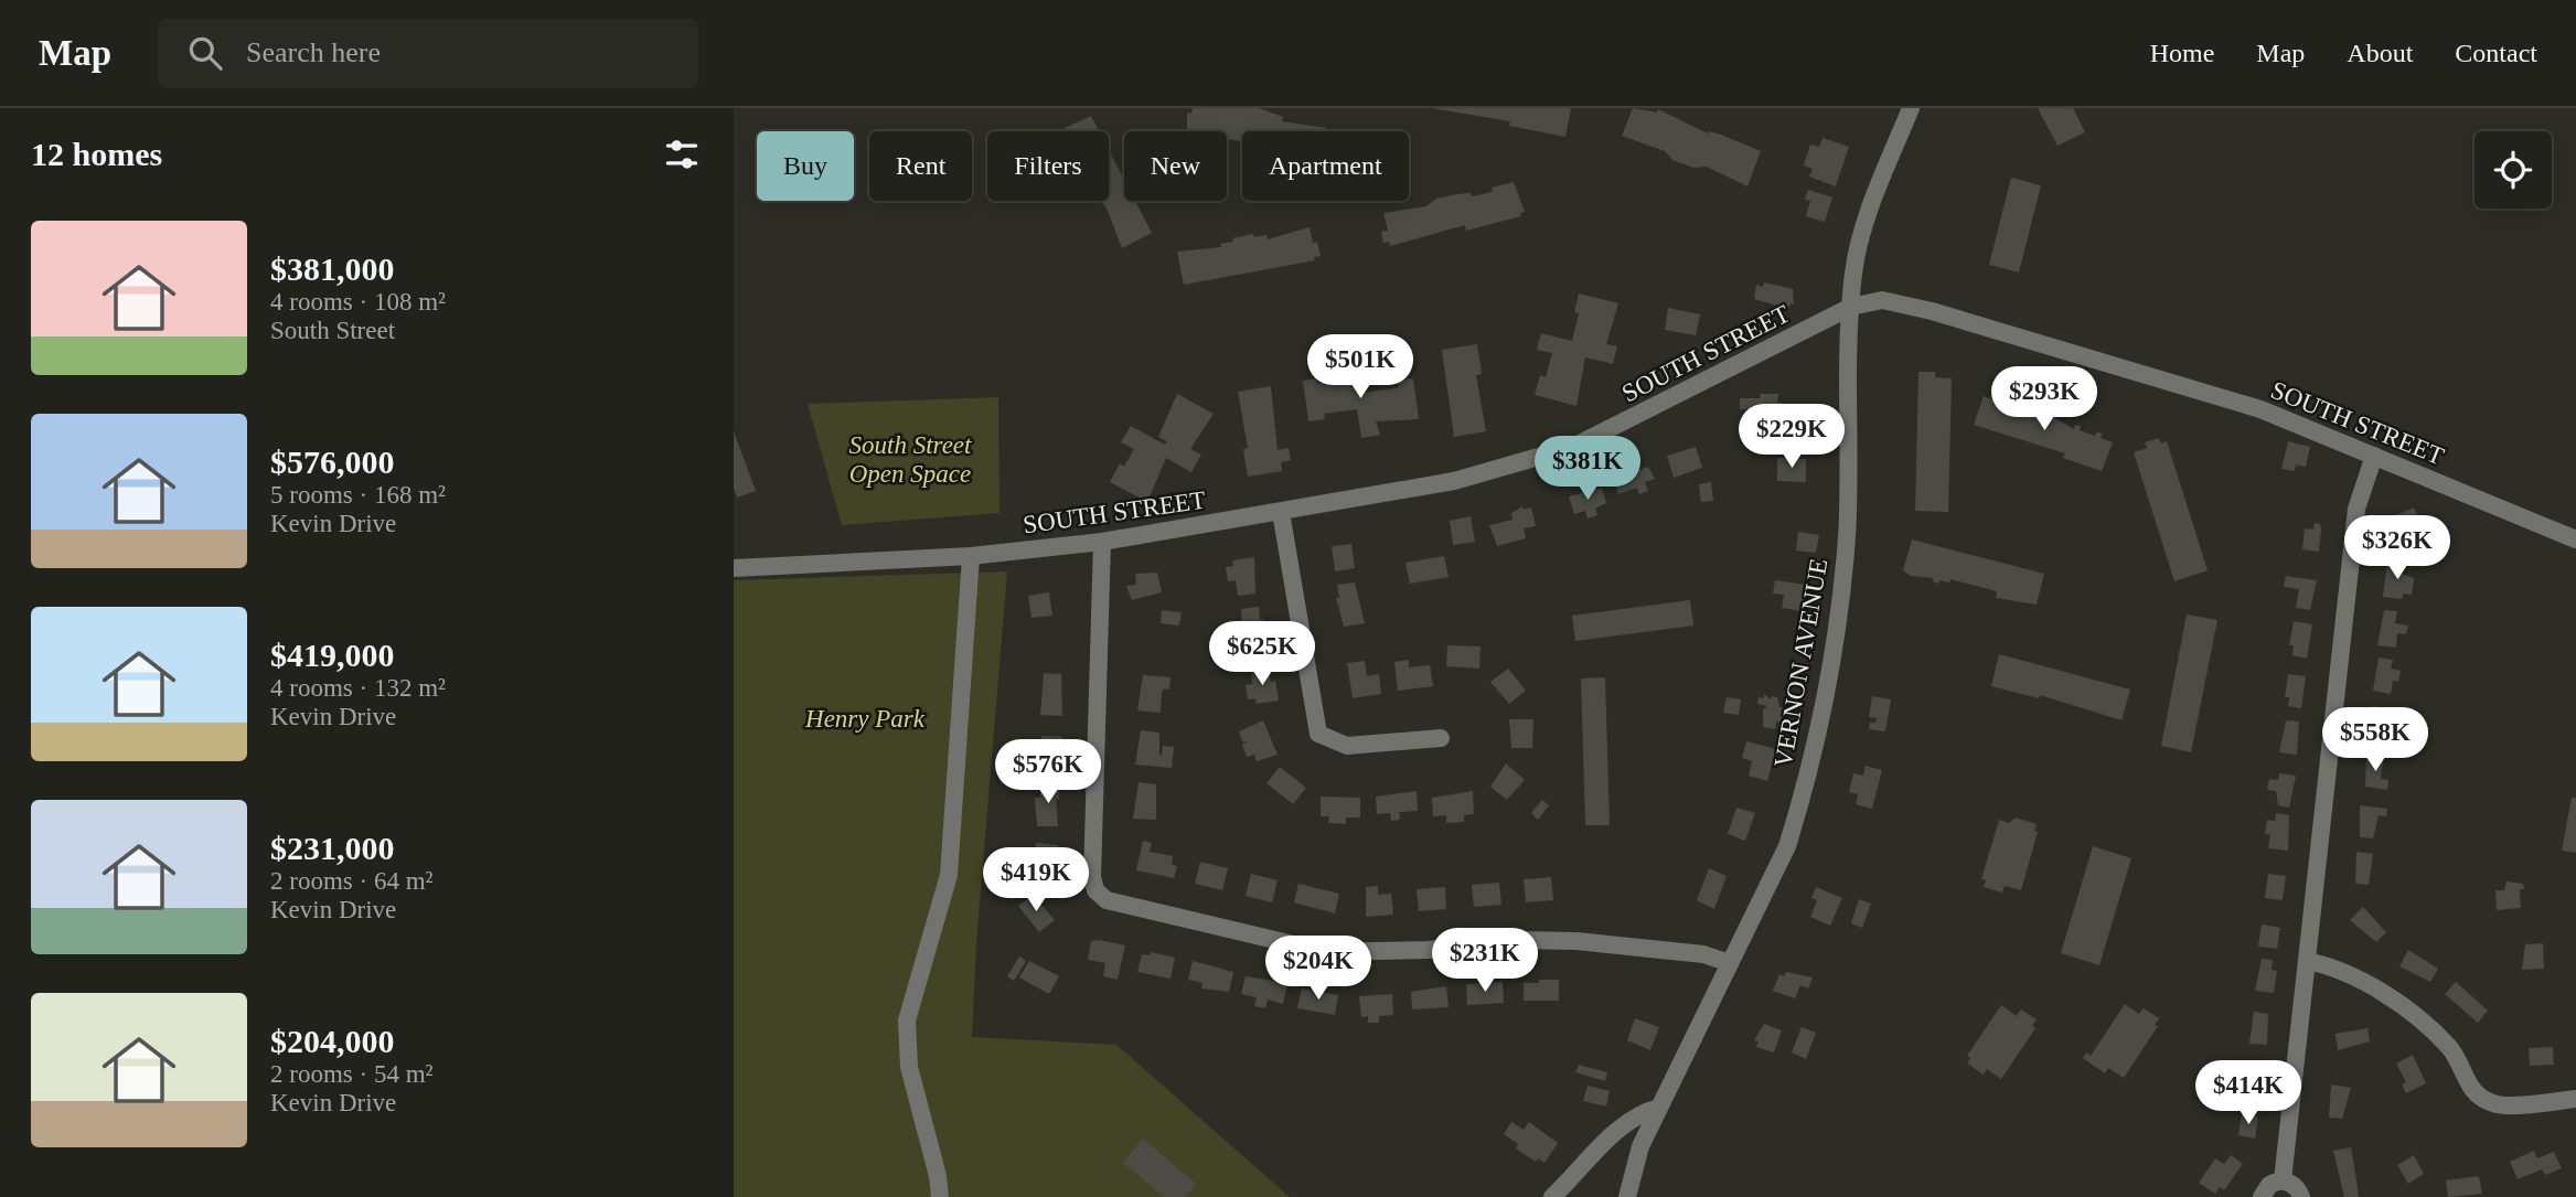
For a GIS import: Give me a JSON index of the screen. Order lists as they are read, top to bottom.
{
  "streets": {
    "street": ["SOUTH STREET", "VERNON AVENUE"]
  },
  "crossings": [
    ["SOUTH STREET", "VERNON AVENUE"]
  ],
  "parks": ["South Street Open Space", "Henry Park"],
  "page": {
    "header": "Map",
    "search": "Search here",
    "nav": [
      "Home",
      "Map",
      "About",
      "Contact"
    ],
    "heading": "12 homes",
    "chip": [
      "Buy",
      "Rent",
      "Filters",
      "New",
      "Apartment"
    ],
    "list": [
      {
        "name": "$381,000",
        "note": "4 rooms · 108 m² · South Street"
      },
      {
        "name": "$576,000",
        "note": "5 rooms · 168 m² · Kevin Drive"
      },
      {
        "name": "$419,000",
        "note": "4 rooms · 132 m² · Kevin Drive"
      },
      {
        "name": "$231,000",
        "note": "2 rooms · 64 m² · Kevin Drive"
      },
      {
        "name": "$204,000",
        "note": "2 rooms · 54 m² · Kevin Drive"
      }
    ],
    "price": [
      "$501K",
      "$293K",
      "$229K",
      "$381K",
      "$326K",
      "$625K",
      "$558K",
      "$576K",
      "$419K",
      "$231K",
      "$204K",
      "$414K"
    ]
  }
}
